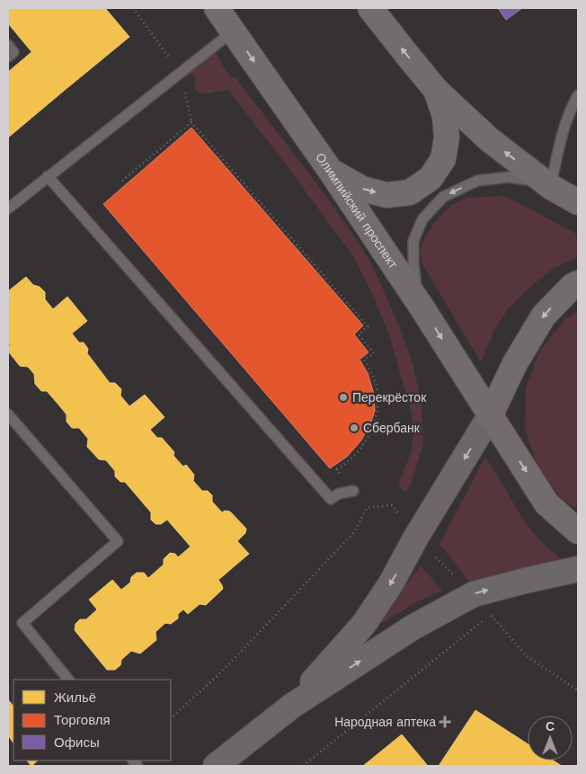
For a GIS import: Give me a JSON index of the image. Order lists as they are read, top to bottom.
{
  "streets": {
    "main road": ["Олимпийский проспект"]
  },
  "one_way": ["Олимпийский проспект"],
  "places": {
    "other": ["Перекрёсток", "Сбербанк"],
    "health": ["Народная аптека"]
  },
  "legend": ["Жильё", "Торговля", "Офисы"],
  "north": "top"
}
